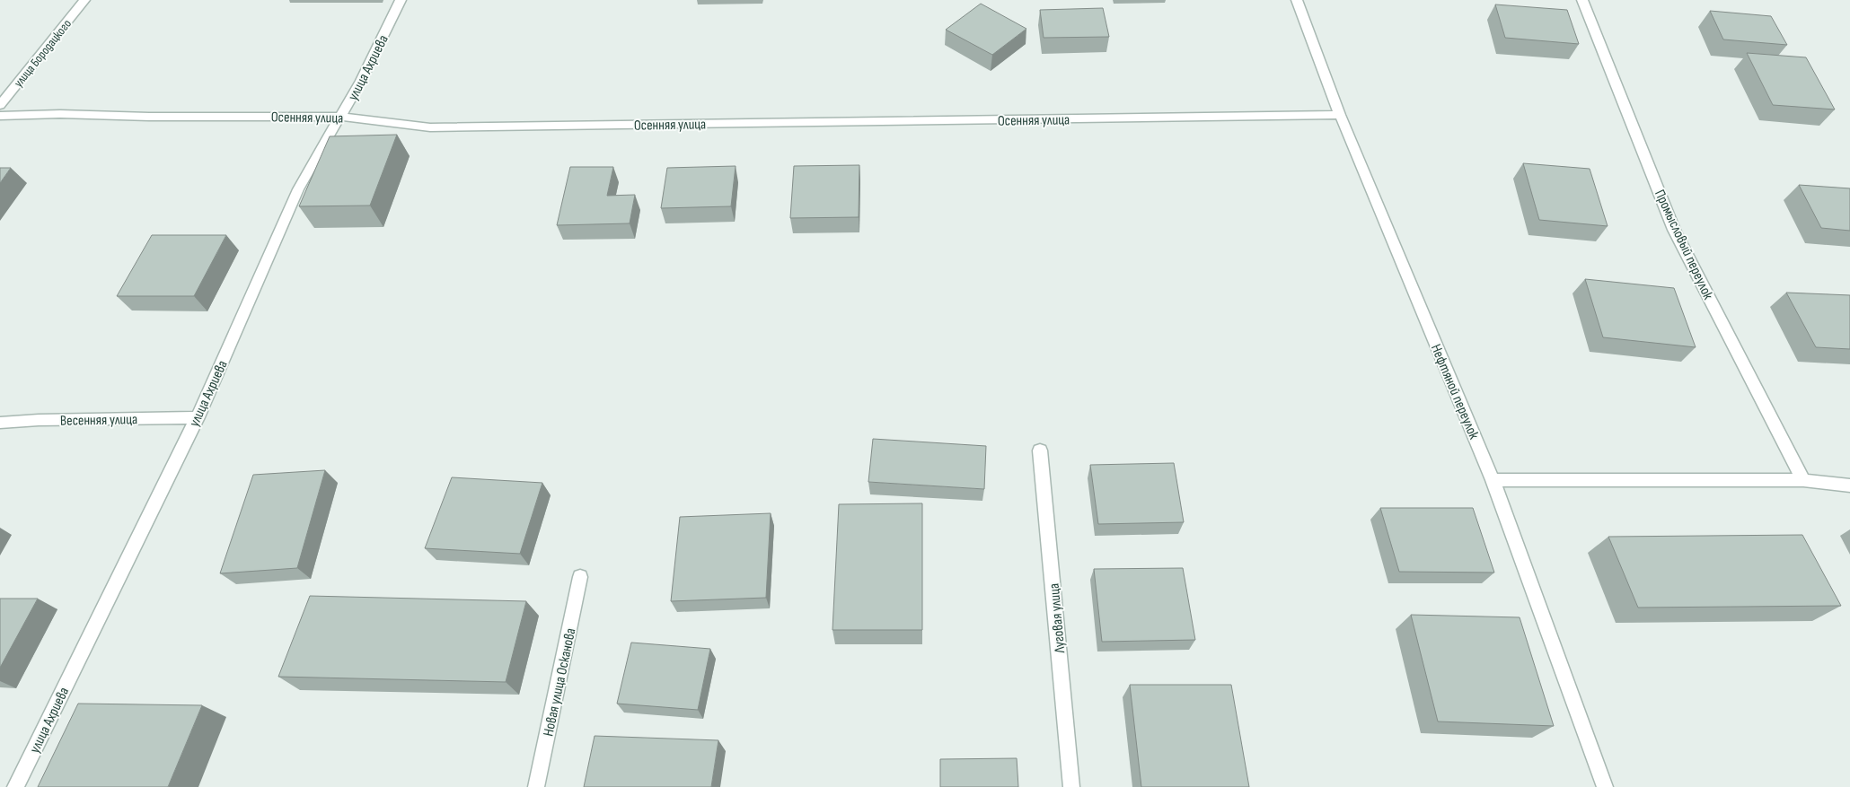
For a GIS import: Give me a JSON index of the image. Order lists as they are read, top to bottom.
{
  "streets": {
    "street": [
      "улица Бородацкого",
      "улица Ахриева",
      "Осенняя улица",
      "Промысловый переулок",
      "Нефтяной переулок",
      "Весенняя улица",
      "Луговая улица",
      "Новая улица Осканова"
    ]
  },
  "crossings": [
    ["улица Ахриева", "Осенняя улица"],
    ["улица Ахриева", "Весенняя улица"],
    ["Осенняя улица", "Нефтяной переулок"]
  ]
}
